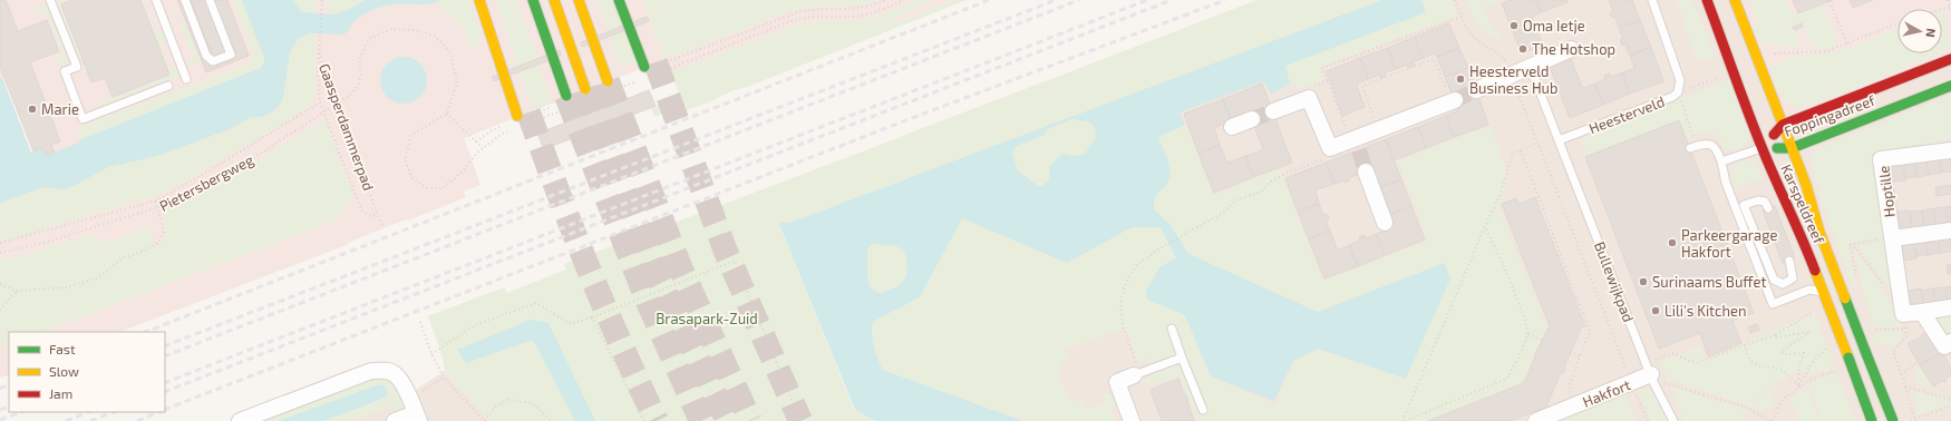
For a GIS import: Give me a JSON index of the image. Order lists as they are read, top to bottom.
{
  "streets": {
    "main road": ["Foppingadreef", "Karspeldreef"],
    "street": ["Hoptille", "Hakfort"],
    "lane": ["Heesterveld", "Bullewijkpad"],
    "path": ["Gaasperdammerpad", "Pietersbergweg"]
  },
  "crossings": [
    ["Heesterveld", "Bullewijkpad"],
    ["Foppingadreef", "Karspeldreef"],
    ["Gaasperdammerpad", "Pietersbergweg"],
    ["Bullewijkpad", "Hakfort"]
  ],
  "parks": ["Brasapark-Zuid"],
  "places": [
    "Oma Ietje",
    "The Hotshop",
    "Heesterveld Business Hub",
    "Marie",
    "Parkeergarage Hakfort",
    "Surinaams Buffet",
    "Lili's Kitchen"
  ],
  "legend": ["Fast", "Slow", "Jam"],
  "north": "right"
}
